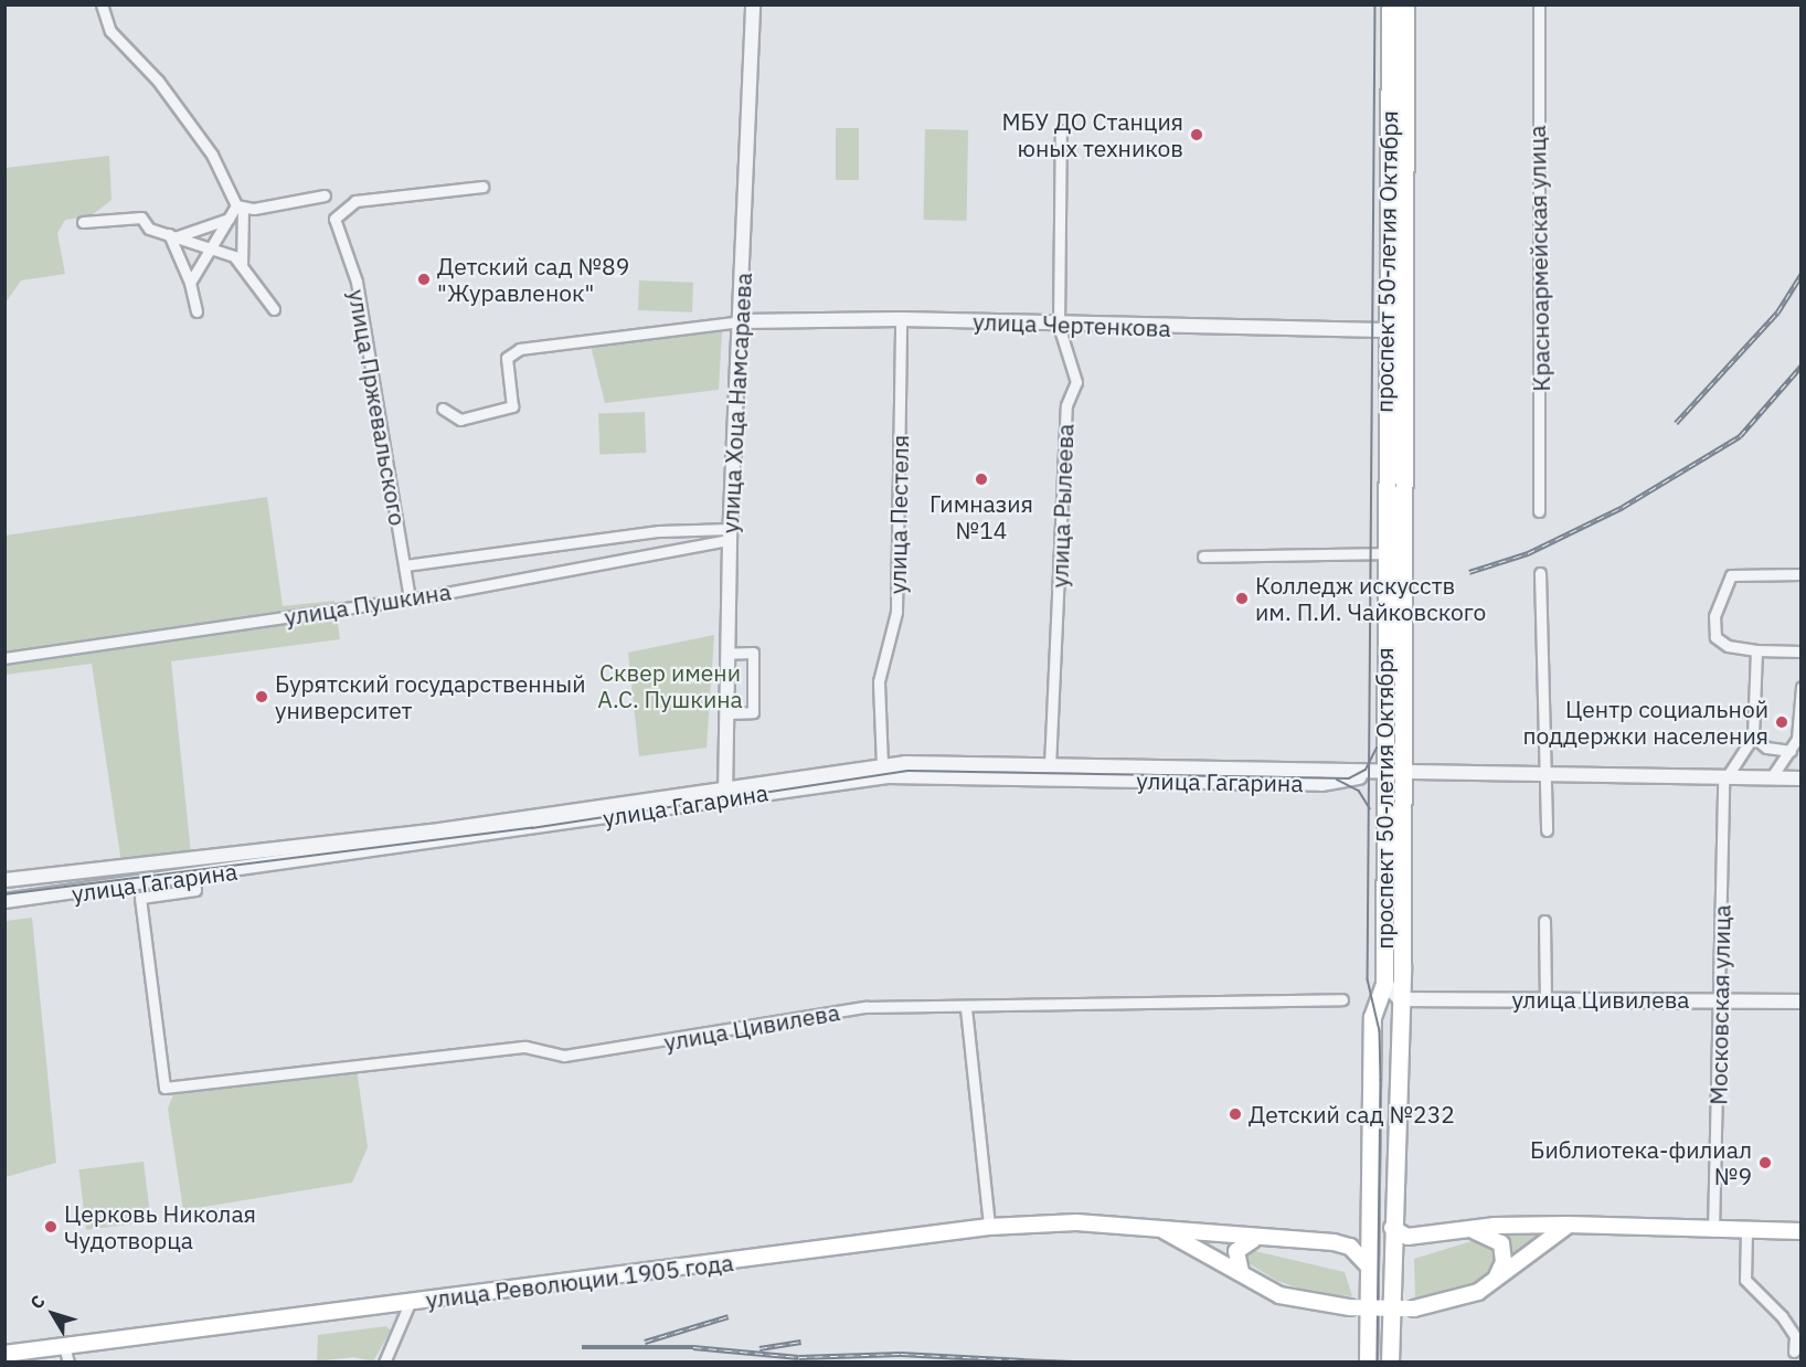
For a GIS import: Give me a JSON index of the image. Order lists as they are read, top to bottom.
{
  "streets": {
    "main road": ["проспект 50-летия Октября", "улица Революции 1905 года"],
    "street": [
      "Красноармейская улица",
      "улица Чертенкова",
      "улица Хоца Намсараева",
      "улица Пржевальского",
      "улица Рылеева",
      "улица Пестеля",
      "улица Пушкина",
      "улица Гагарина",
      "улица Цивилева",
      "Московская улица"
    ]
  },
  "crossings": [
    ["проспект 50-летия Октября", "улица Чертенкова"],
    ["проспект 50-летия Октября", "улица Гагарина"],
    ["проспект 50-летия Октября", "улица Цивилева"],
    ["проспект 50-летия Октября", "улица Революции 1905 года"],
    ["улица Чертенкова", "улица Хоца Намсараева"],
    ["улица Чертенкова", "улица Рылеева"],
    ["улица Чертенкова", "улица Пестеля"],
    ["улица Хоца Намсараева", "улица Пушкина"],
    ["улица Хоца Намсараева", "улица Гагарина"],
    ["улица Пржевальского", "улица Пушкина"],
    ["улица Рылеева", "улица Гагарина"],
    ["улица Пестеля", "улица Гагарина"],
    ["улица Гагарина", "улица Цивилева"],
    ["улица Гагарина", "Московская улица"],
    ["улица Цивилева", "Московская улица"]
  ],
  "parks": ["Сквер имени А.С. Пушкина"],
  "places": [
    "МБУ ДО Станция юных техников",
    "Детский сад №89 \"Журавленок\"",
    "Гимназия №14",
    "Колледж искусств им. П.И. Чайковского",
    "Бурятский государственный университет",
    "Центр социальной поддержки населения",
    "Детский сад №232",
    "Библиотека-филиал №9",
    "Церковь Николая Чудотворца"
  ],
  "north": "top left"
}
